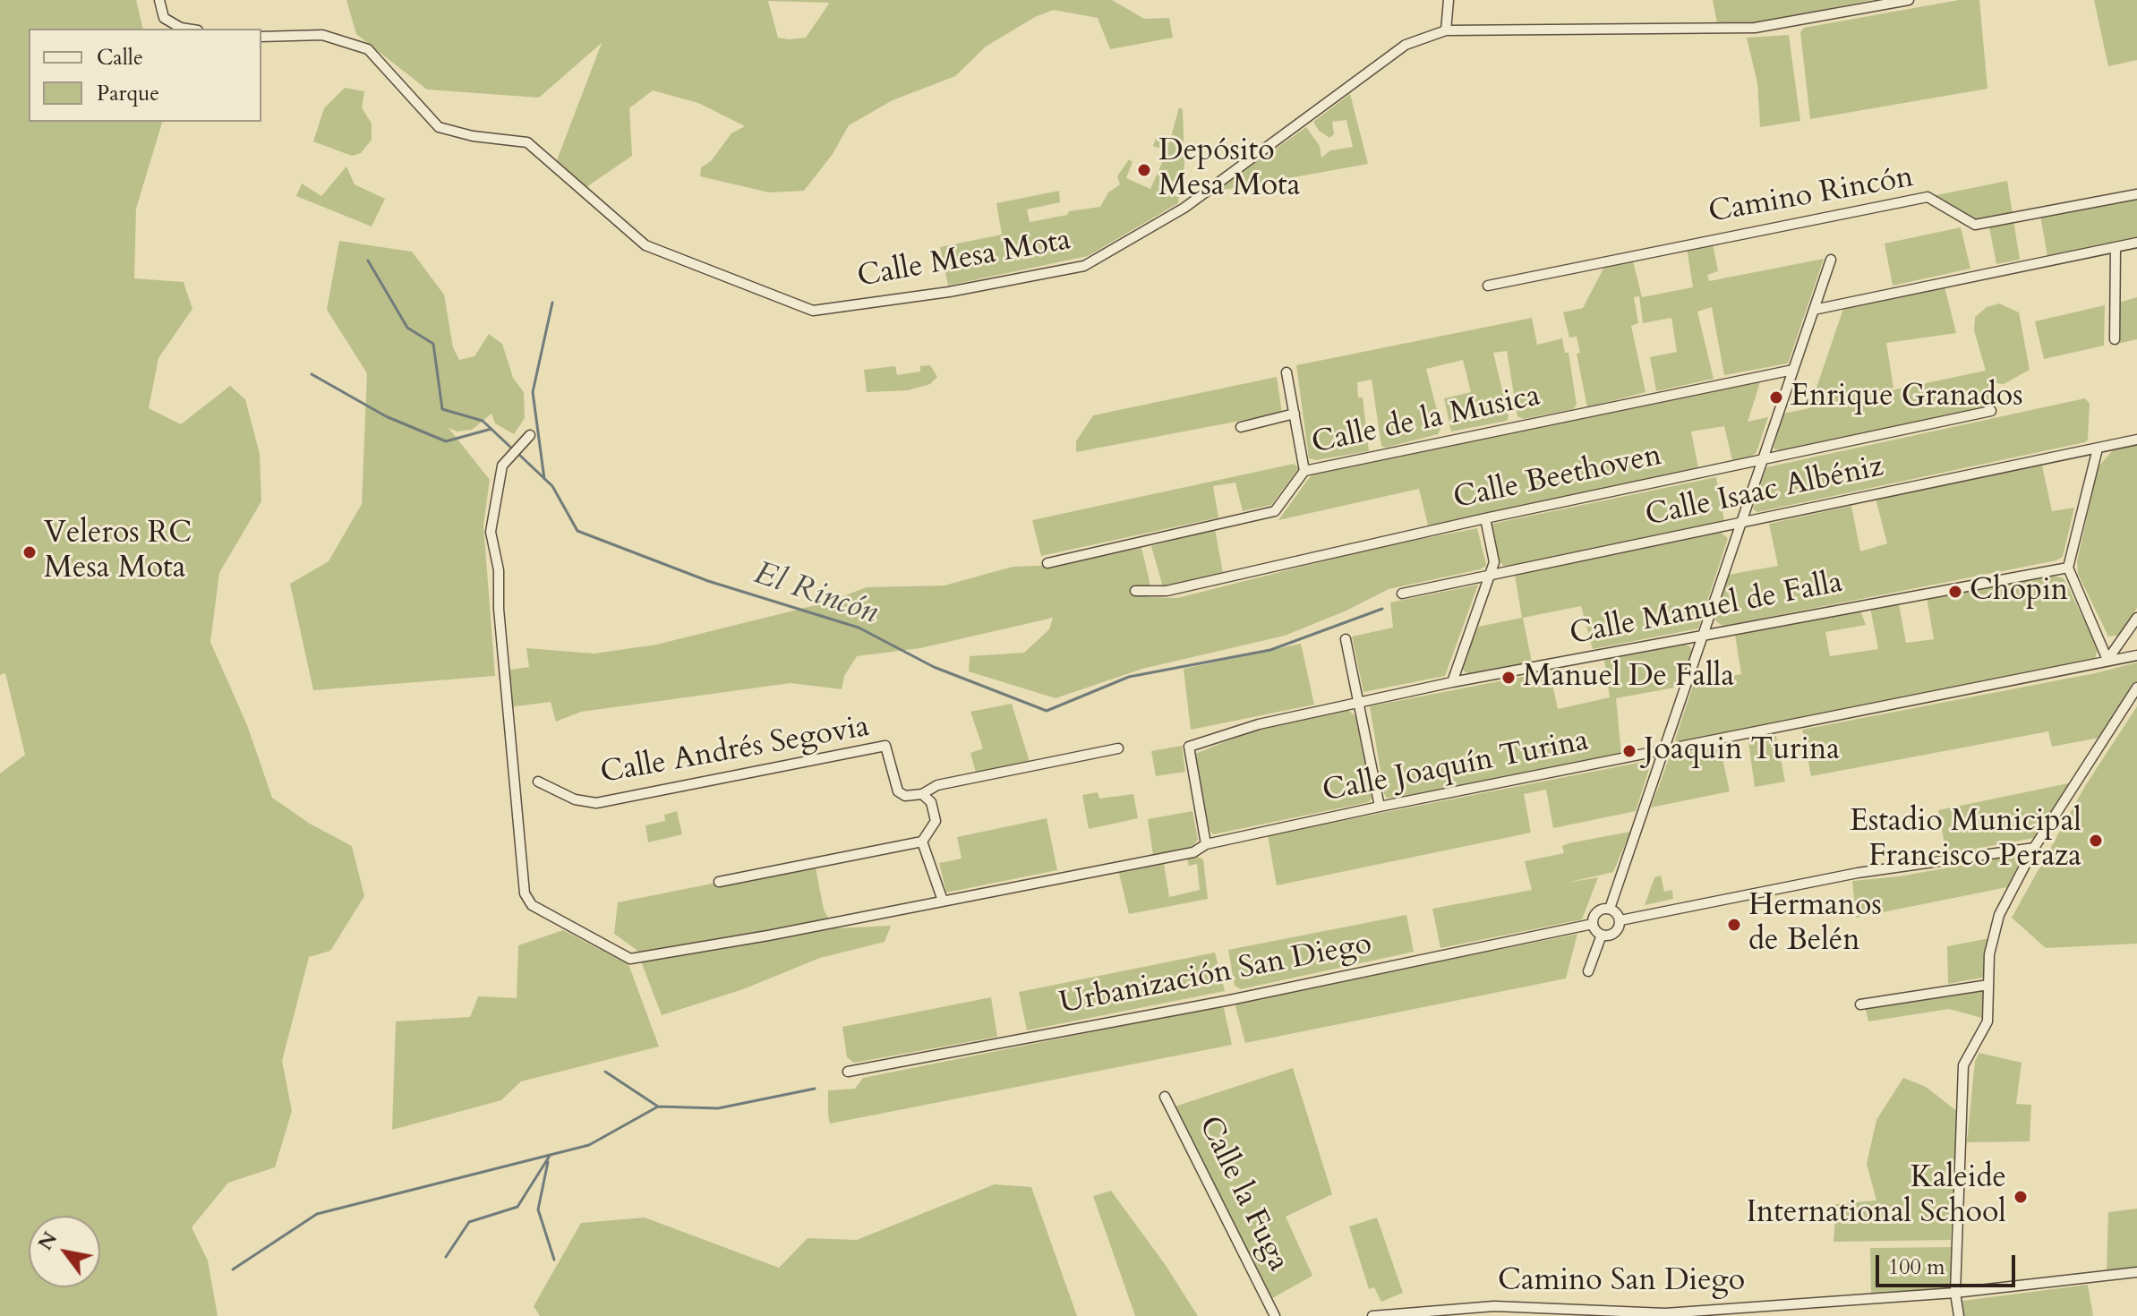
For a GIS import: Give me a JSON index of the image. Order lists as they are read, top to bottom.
{
  "streets": {
    "street": [
      "Camino Rincón",
      "Calle Mesa Mota",
      "Calle de la Musica",
      "Calle Beethoven",
      "Calle Isaac Albéniz",
      "Calle Manuel de Falla",
      "Calle Andrés Segovia",
      "Calle Joaquín Turina",
      "Urbanización San Diego",
      "Calle la Fuga",
      "Camino San Diego"
    ]
  },
  "crossings": [
    ["Calle Manuel de Falla", "Calle Joaquín Turina"]
  ],
  "water": ["El Rincón"],
  "places": [
    "Depósito Mesa Mota",
    "Enrique Granados",
    "Veleros RC Mesa Mota",
    "Chopin",
    "Manuel De Falla",
    "Joaquin Turina",
    "Estadio Municipal Francisco Peraza",
    "Hermanos de Belén",
    "Kaleide International School"
  ],
  "legend": ["Calle", "Parque"],
  "scale_bar": "100 m",
  "north": "top left"
}
